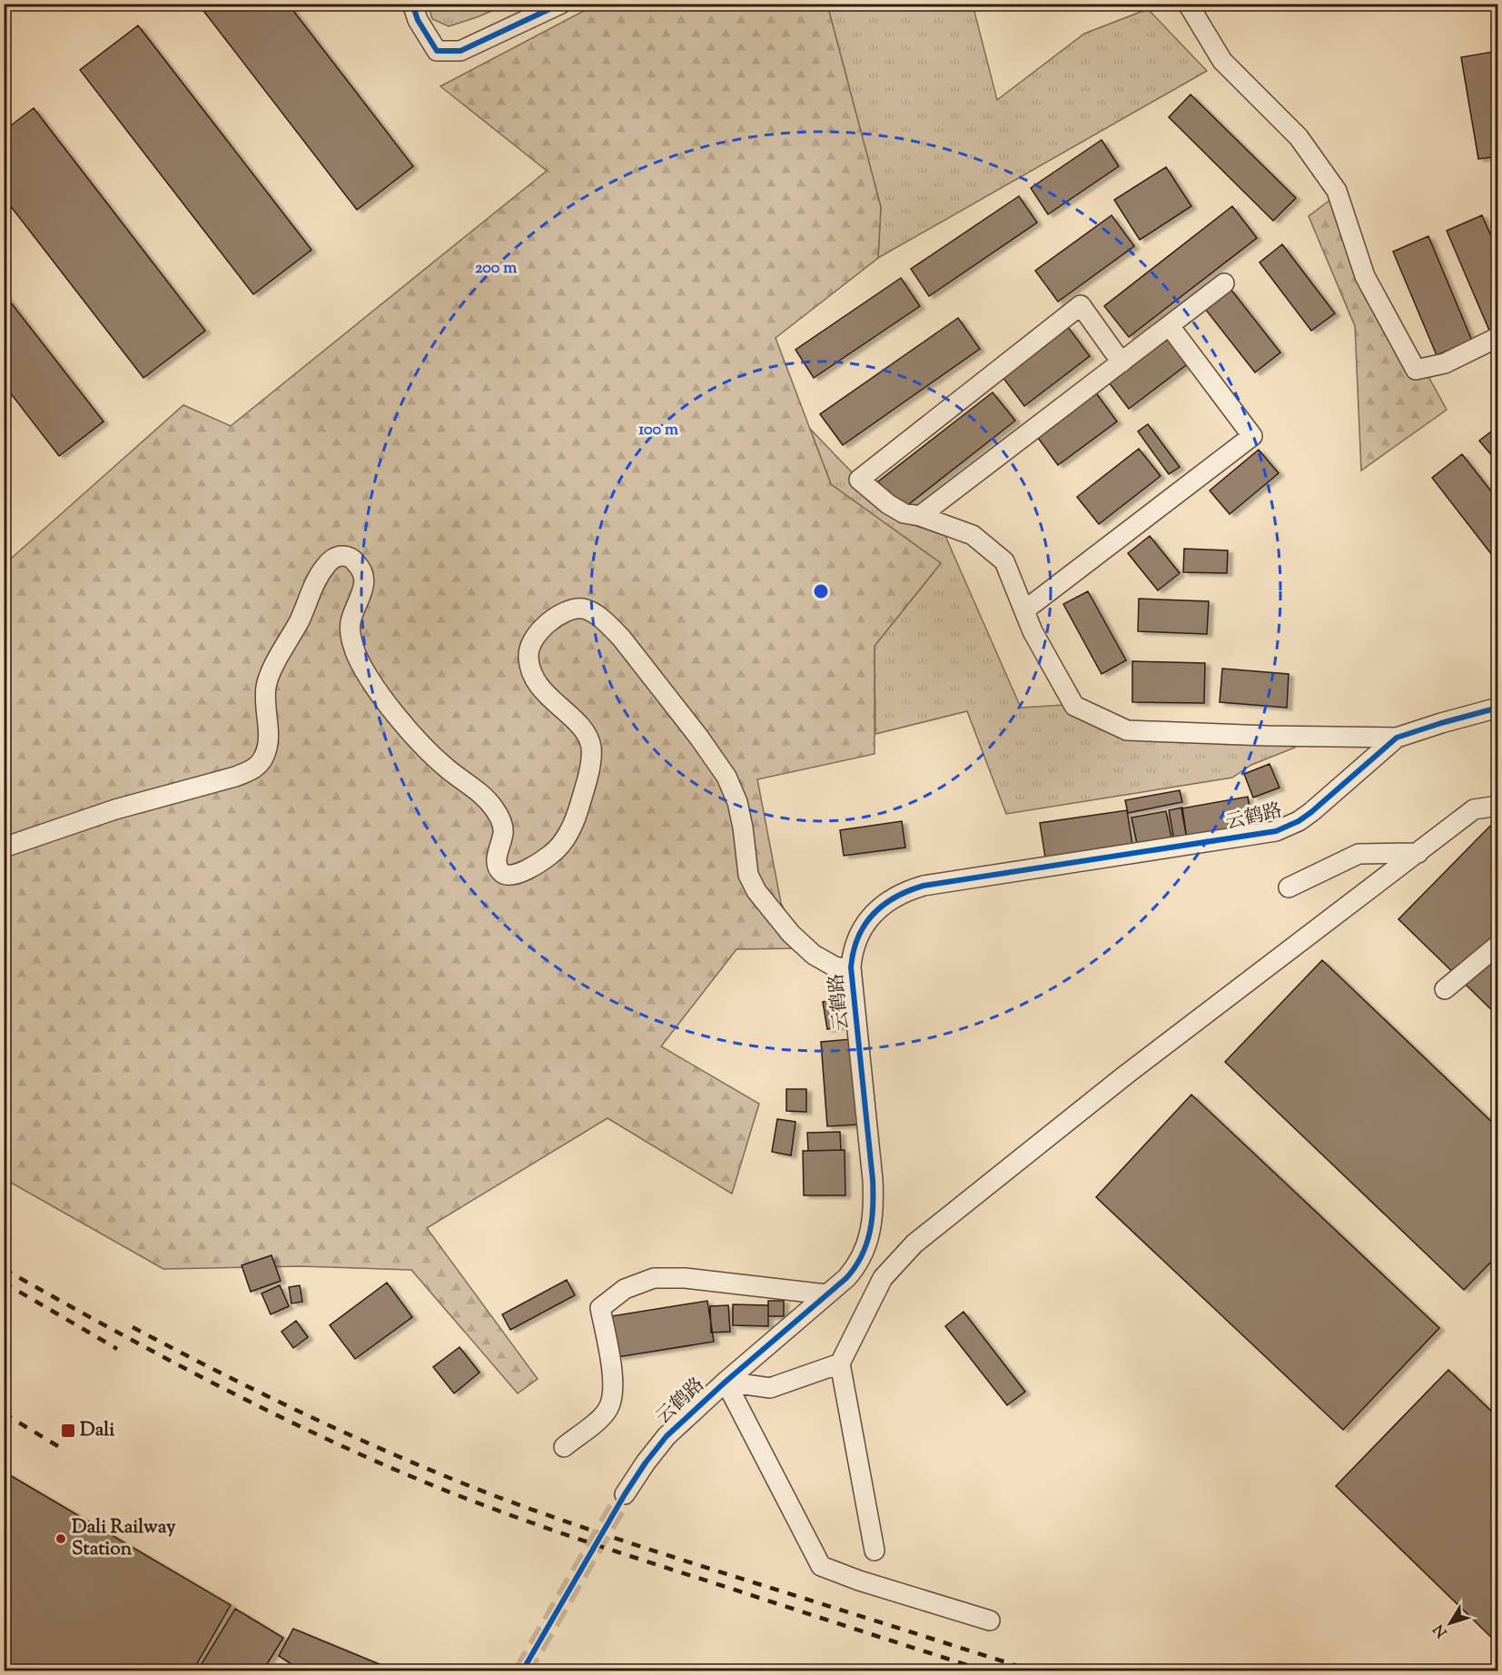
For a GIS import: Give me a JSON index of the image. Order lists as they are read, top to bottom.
{
  "streets": {
    "street": ["云鹤路"]
  },
  "places": {
    "transit": ["Dali"],
    "other": ["Dali Railway Station"]
  },
  "north": "bottom left",
  "rings": ["200 m", "100 m"]
}
